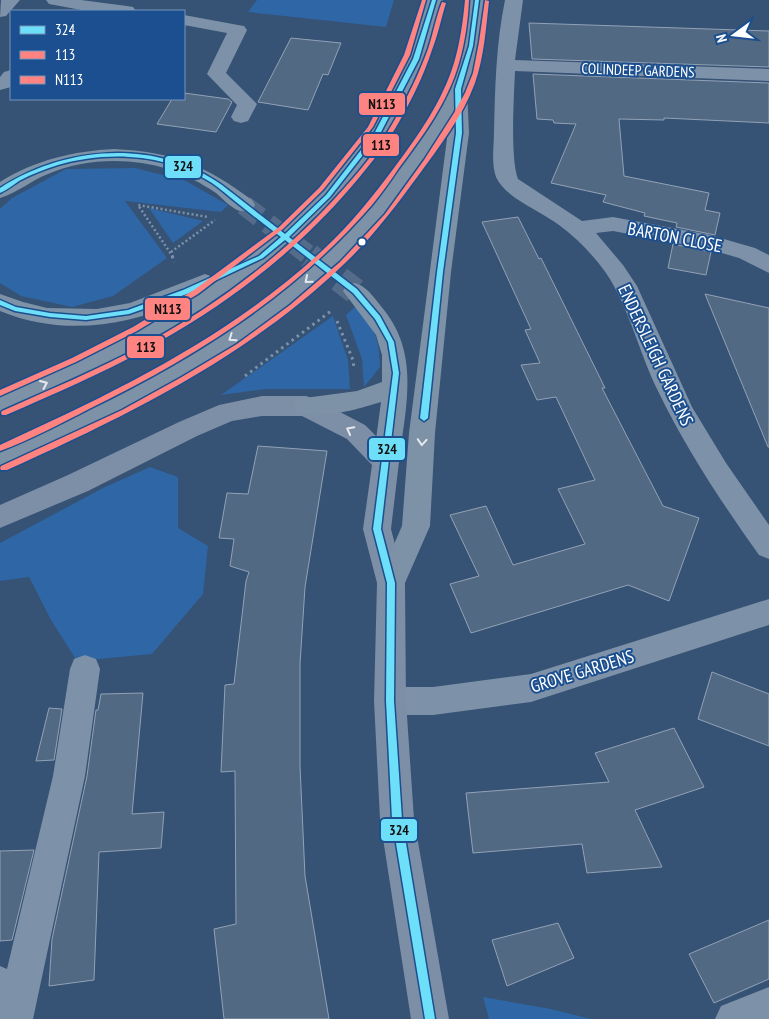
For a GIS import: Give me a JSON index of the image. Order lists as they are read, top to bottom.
{
  "streets": {
    "street": [
      "COLINDEEP GARDENS",
      "BARTON CLOSE",
      "ENDERSLEIGH GARDENS",
      "GROVE GARDENS"
    ]
  },
  "crossings": [
    ["COLINDEEP GARDENS", "ENDERSLEIGH GARDENS"],
    ["BARTON CLOSE", "ENDERSLEIGH GARDENS"]
  ],
  "lines": ["transit line 324", "transit line N113", "transit line 113"],
  "legend": ["324", "113", "N113"],
  "north": "left"
}
